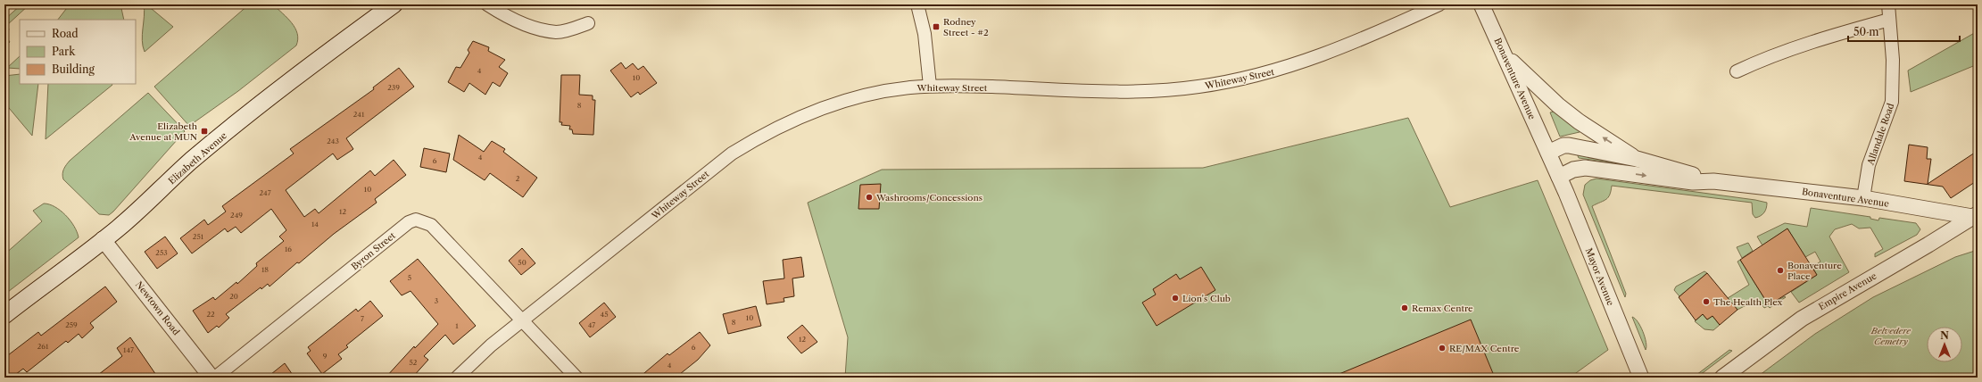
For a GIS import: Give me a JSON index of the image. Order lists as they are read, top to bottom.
{
  "streets": {
    "main road": ["Elizabeth Avenue"],
    "street": [
      "Whiteway Street",
      "Bonaventure Avenue",
      "Allandale Road",
      "Byron Street",
      "Mayor Avenue",
      "Empire Avenue",
      "Newtown Road"
    ]
  },
  "crossings": [
    ["Whiteway Street", "Byron Street"],
    ["Bonaventure Avenue", "Allandale Road"],
    ["Bonaventure Avenue", "Mayor Avenue"],
    ["Bonaventure Avenue", "Empire Avenue"],
    ["Elizabeth Avenue", "Newtown Road"]
  ],
  "parks": ["Belvedere Cemetry"],
  "places": {
    "transit": ["Rodney Street - #2", "Elizabeth Avenue at MUN"],
    "other": [
      "Washrooms/Concessions",
      "Bonaventure Place",
      "Lion's Club",
      "The Health Plex",
      "Remax Centre",
      "RE/MAX Centre"
    ]
  },
  "house_numbers": [
    "4",
    "10",
    "239",
    "8",
    "241",
    "243",
    "4",
    "6",
    "2",
    "10",
    "247",
    "12",
    "249",
    "14",
    "251",
    "16",
    "253",
    "50",
    "18",
    "5",
    "20",
    "3",
    "22",
    "45",
    "10",
    "7",
    "8",
    "259",
    "47",
    "1",
    "12",
    "261",
    "6",
    "147",
    "9",
    "52",
    "4"
  ],
  "legend": ["Road", "Park", "Building"],
  "scale_bar": "50 m",
  "north": "top"
}
